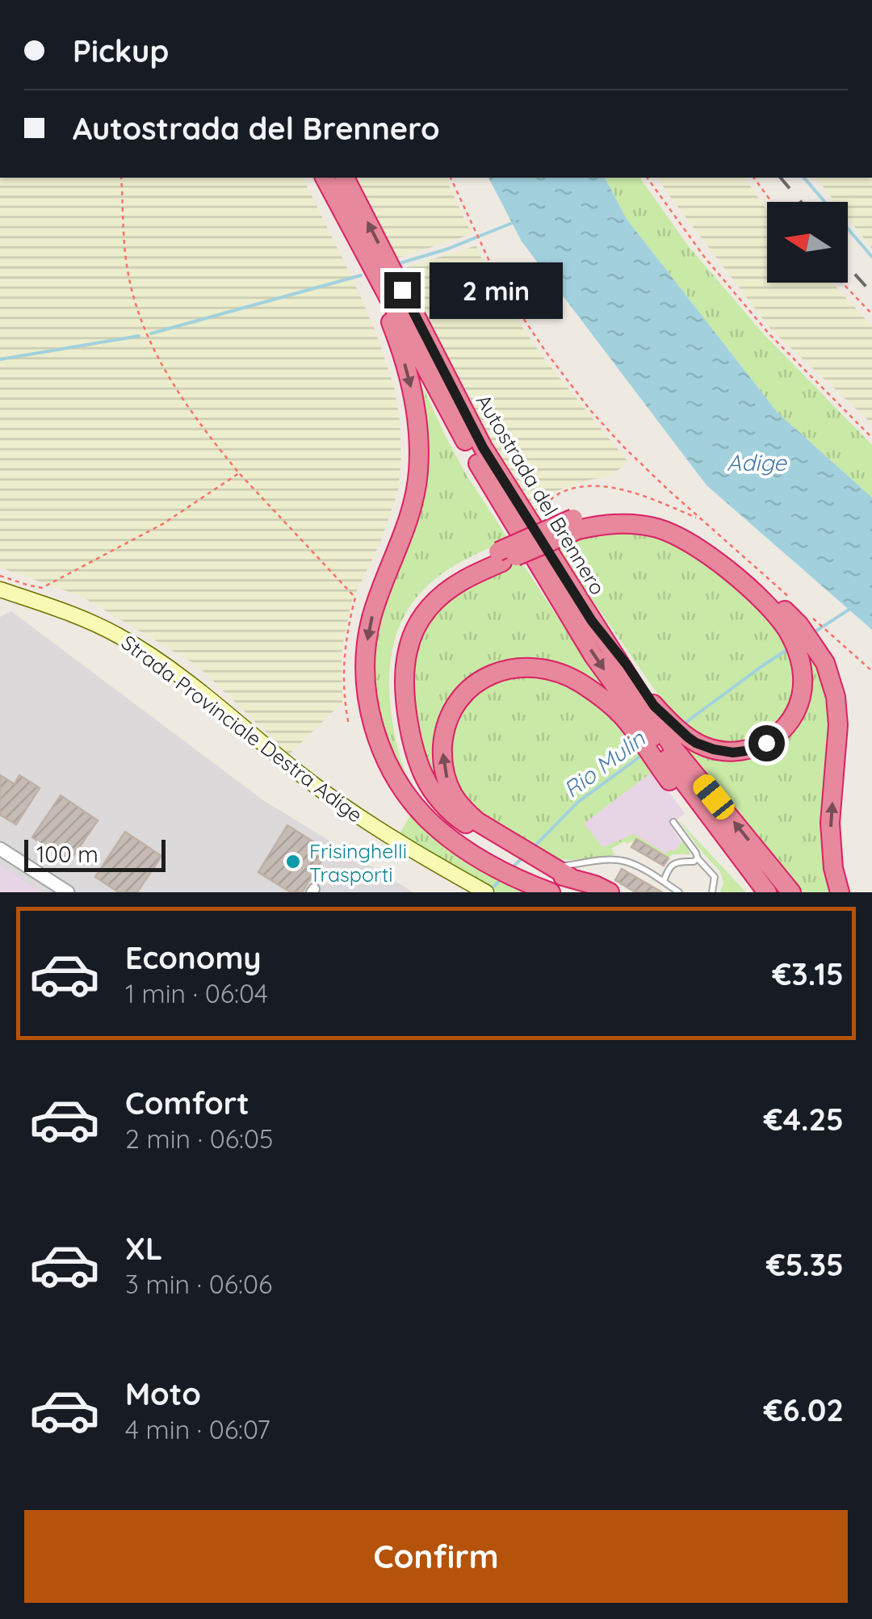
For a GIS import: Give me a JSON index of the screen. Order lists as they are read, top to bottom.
{
  "streets": {
    "highway": ["Autostrada del Brennero"],
    "main road": ["Strada Provinciale Destra Adige"]
  },
  "water": ["Adige", "Rio Mulin"],
  "places": ["Frisinghelli Trasporti"],
  "scale_bar": "100 m",
  "north": "left",
  "page": {
    "banner": ["Pickup", "Autostrada del Brennero"],
    "bubble": "2 min",
    "scale": "100 m",
    "list": [
      {
        "name": "Economy",
        "note": "1 min · 06:04",
        "value": "€3.15"
      },
      {
        "name": "Comfort",
        "note": "2 min · 06:05",
        "value": "€4.25"
      },
      {
        "name": "XL",
        "note": "3 min · 06:06",
        "value": "€5.35"
      },
      {
        "name": "Moto",
        "note": "4 min · 06:07",
        "value": "€6.02"
      }
    ],
    "buttons": "Confirm"
  }
}
